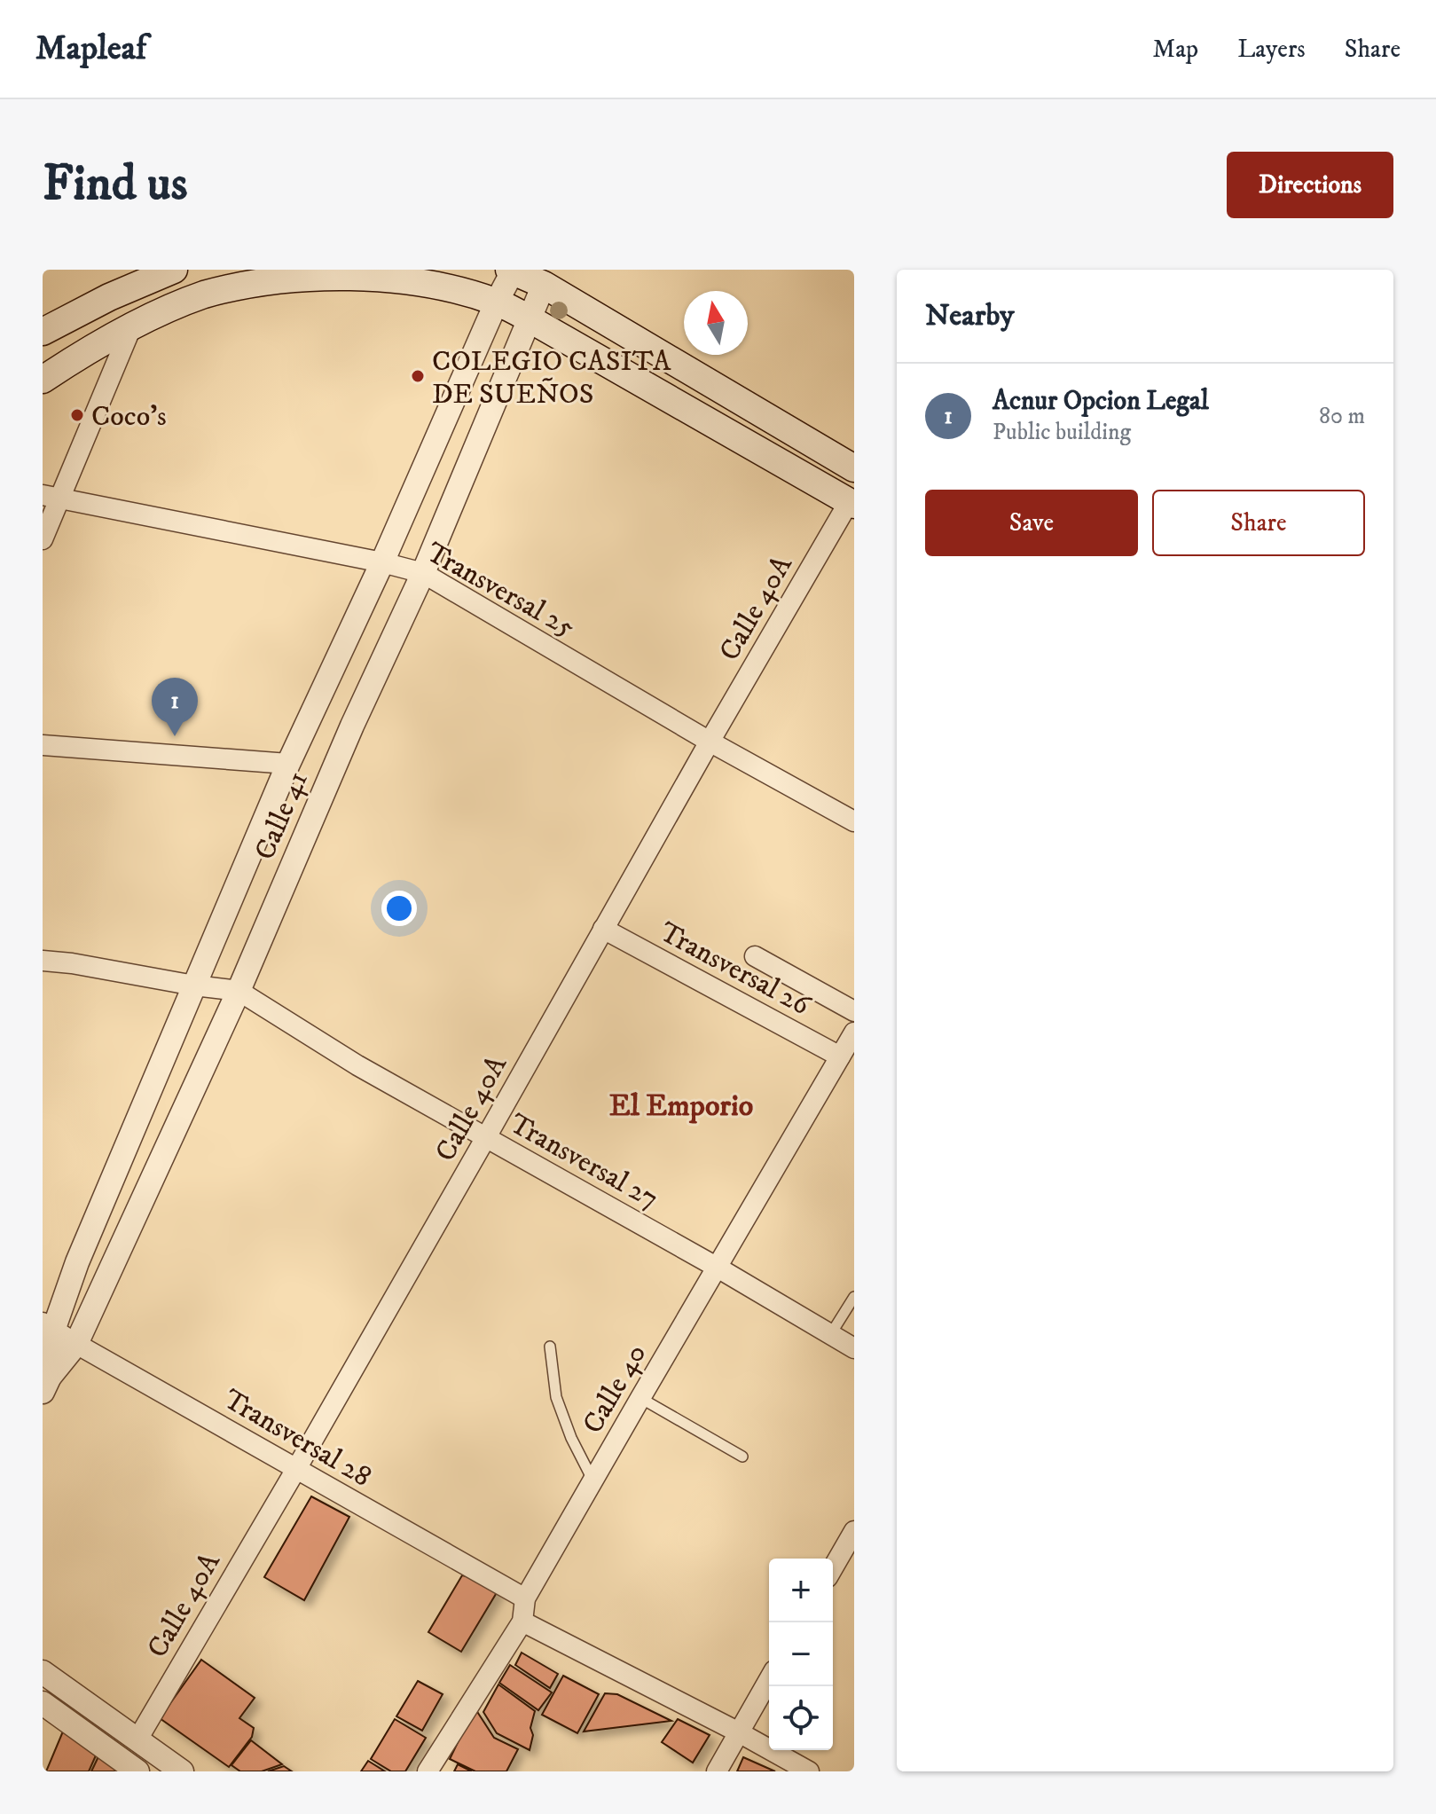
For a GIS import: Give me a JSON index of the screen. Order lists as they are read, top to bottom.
{
  "streets": {
    "street": [
      "Transversal 25",
      "Calle 40A",
      "Calle 41",
      "Transversal 26",
      "Transversal 27",
      "Calle 40",
      "Transversal 28"
    ]
  },
  "crossings": [
    ["Transversal 25", "Calle 40A"],
    ["Transversal 25", "Calle 41"],
    ["Calle 40A", "Transversal 26"],
    ["Calle 40A", "Transversal 27"],
    ["Calle 40A", "Transversal 28"],
    ["Calle 41", "Transversal 27"],
    ["Calle 41", "Transversal 28"],
    ["Transversal 26", "Calle 40"],
    ["Transversal 27", "Calle 40"],
    ["Calle 40", "Transversal 28"]
  ],
  "districts": ["El Emporio"],
  "places": ["COLEGIO CASITA DE SUEÑOS", "Coco's"],
  "north": "top",
  "page": {
    "header": "Mapleaf",
    "nav": ["Map", "Layers", "Share"],
    "buttons": [
      "Directions",
      ["Save", "Share"]
    ],
    "title": "Find us",
    "heading": "Nearby",
    "list": [
      {
        "mark": "1",
        "name": "Acnur Opcion Legal",
        "note": "Public building",
        "value": "80 m"
      }
    ],
    "pins": "1",
    "map_buttons": ["+", "−"]
  }
}
